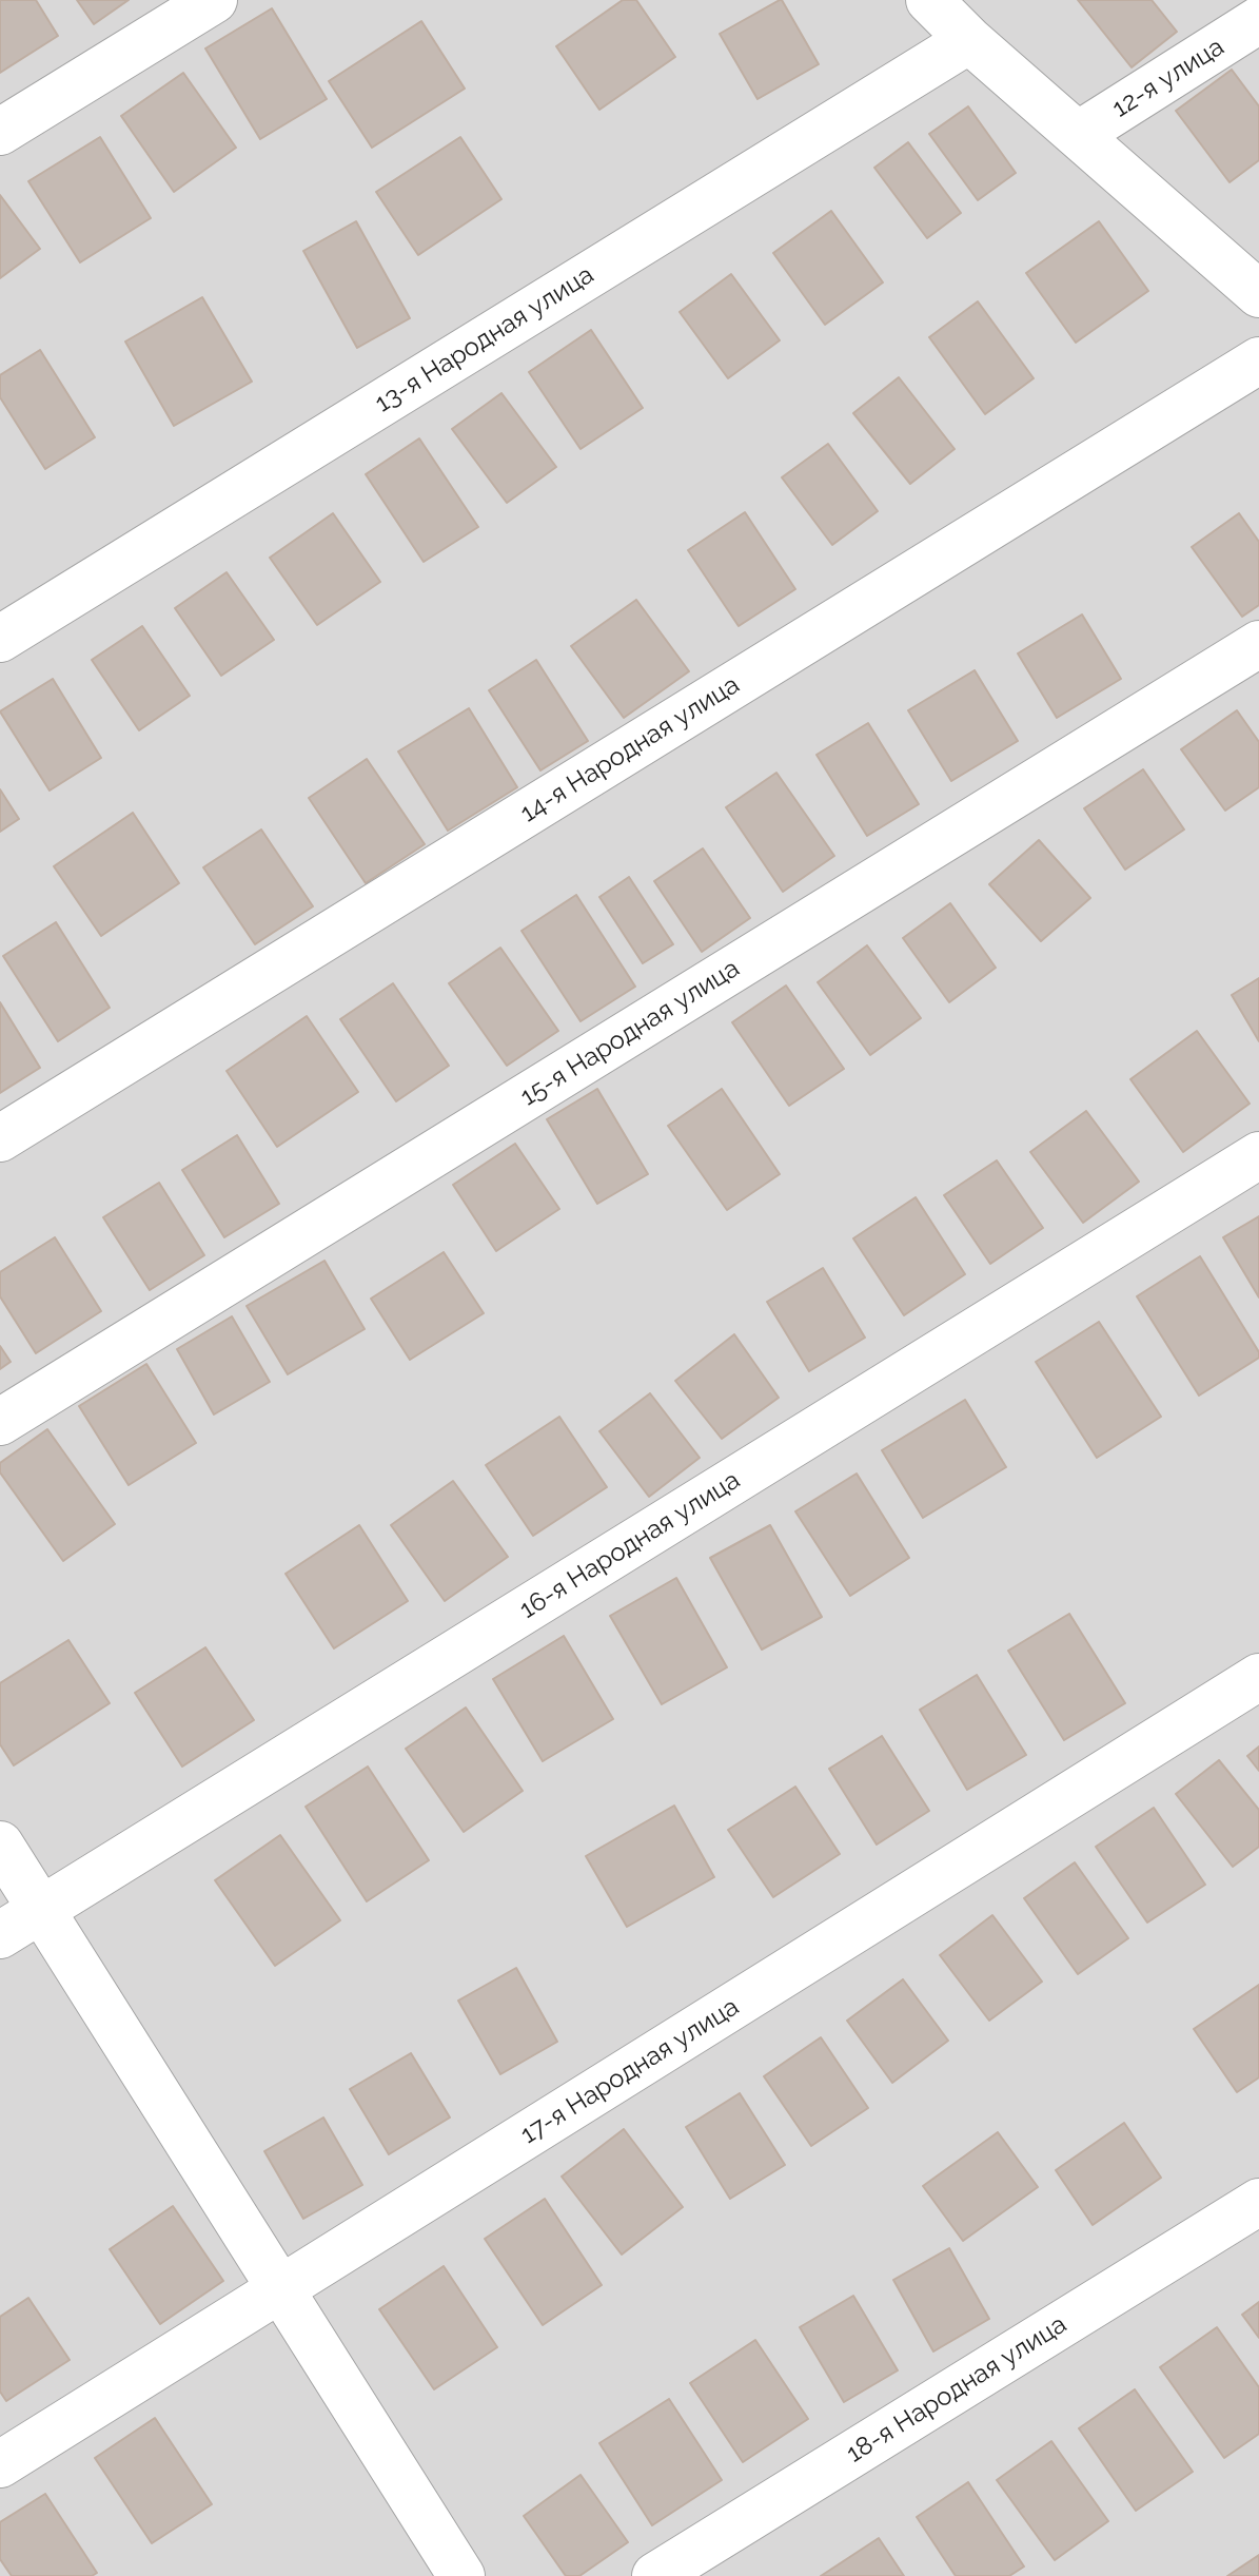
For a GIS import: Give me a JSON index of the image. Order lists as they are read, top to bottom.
{
  "streets": {
    "street": [
      "12-я улица",
      "13-я Народная улица",
      "14-я Народная улица",
      "15-я Народная улица",
      "16-я Народная улица",
      "17-я Народная улица",
      "18-я Народная улица"
    ]
  }
}
